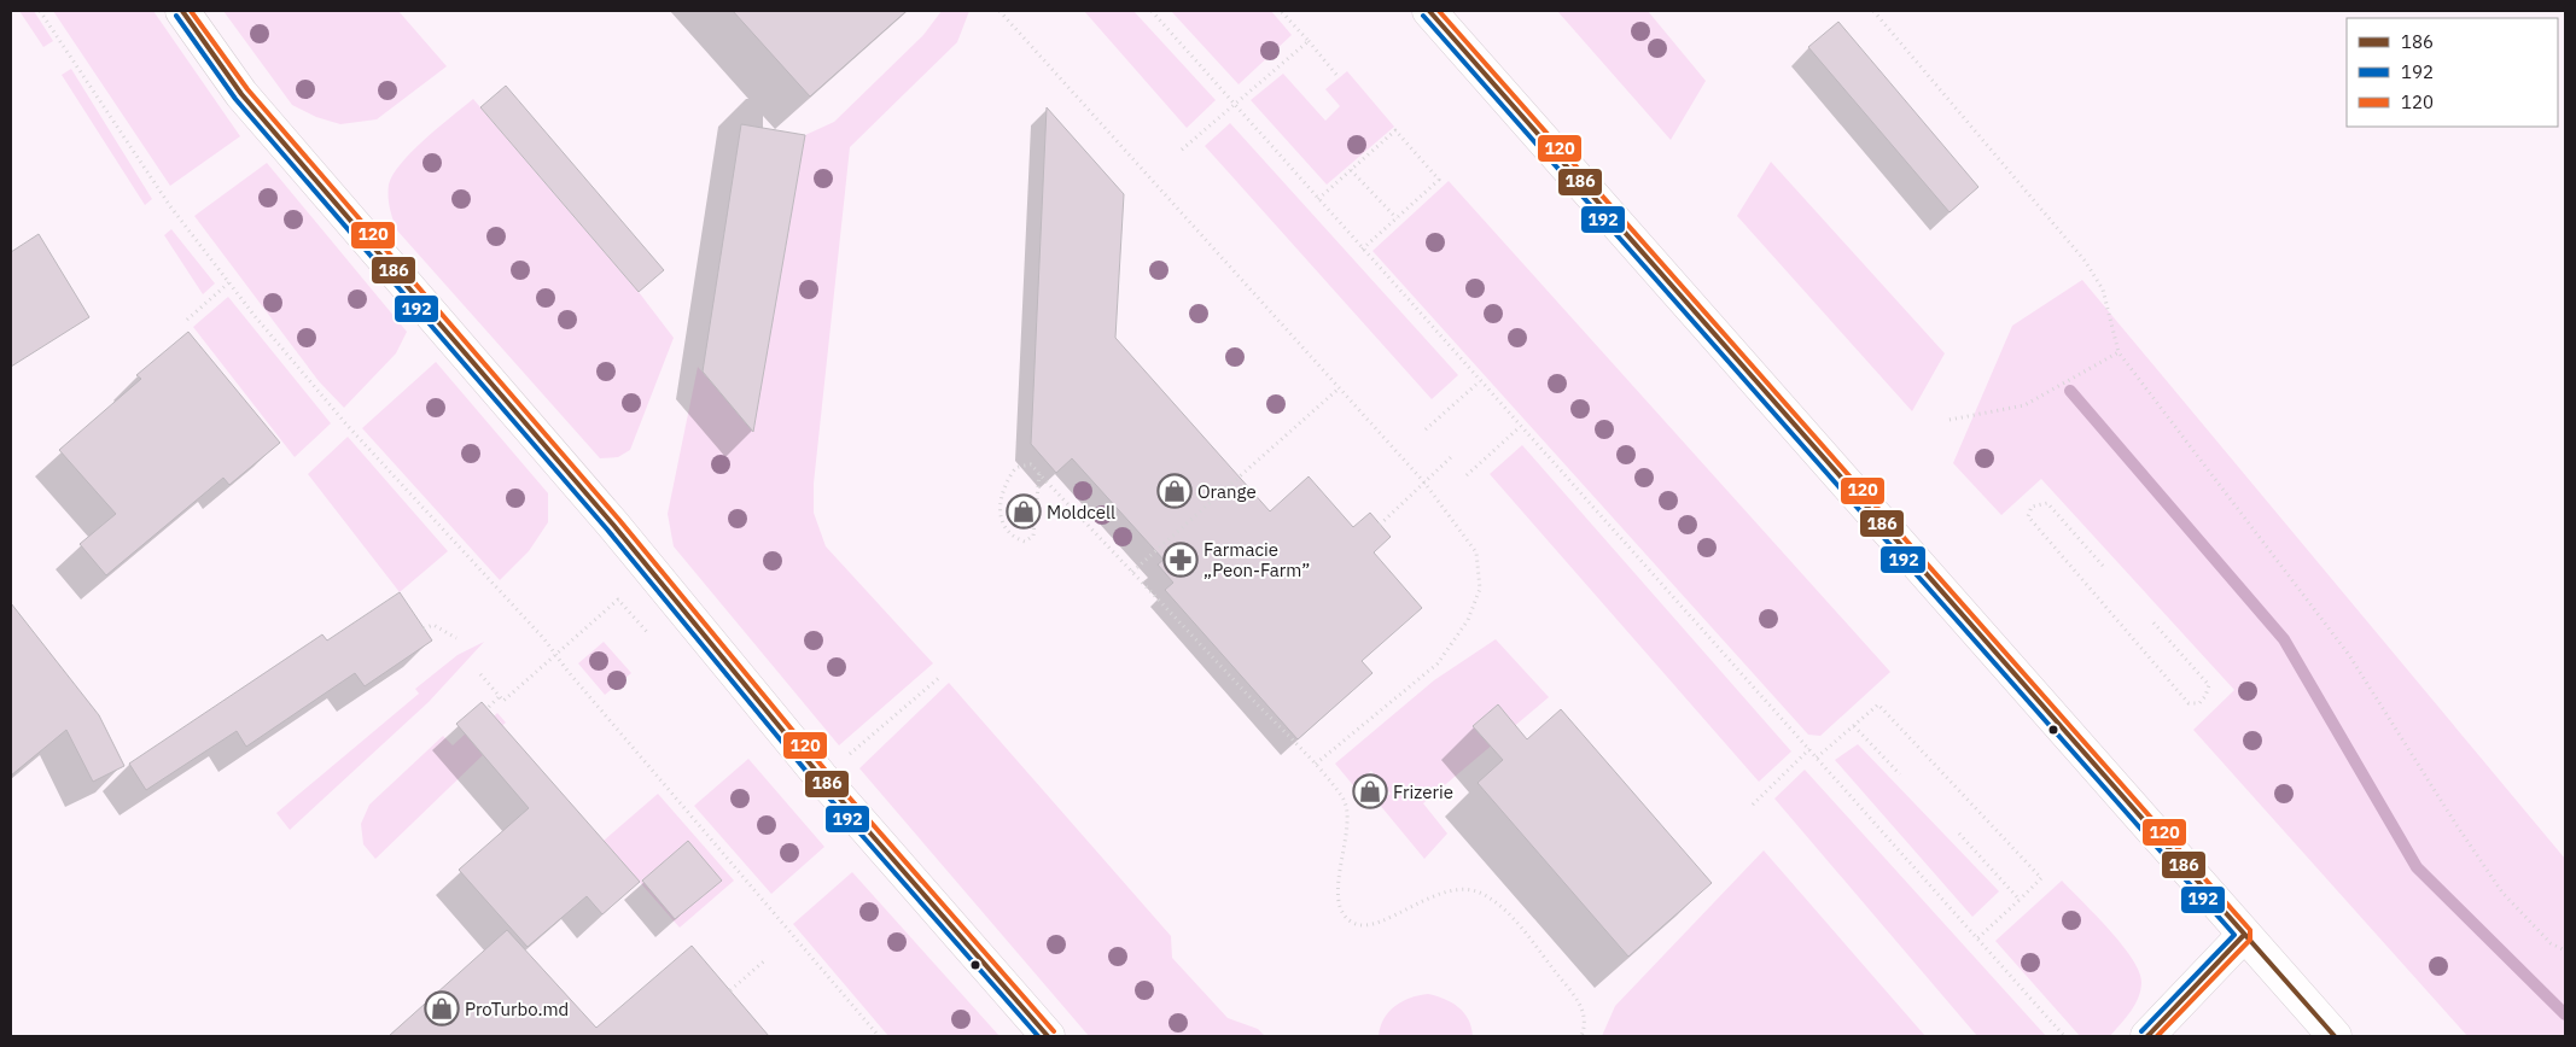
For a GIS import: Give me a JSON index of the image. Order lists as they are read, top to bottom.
{
  "places": {
    "shop": [
      "Orange",
      "Moldcell",
      "Frizerie",
      "ProTurbo.md"
    ],
    "pharmacy": ["Farmacie „Peon-Farm”"]
  },
  "lines": ["transit line 186", "transit line 120", "transit line 192"],
  "legend": ["186", "192", "120"]
}
